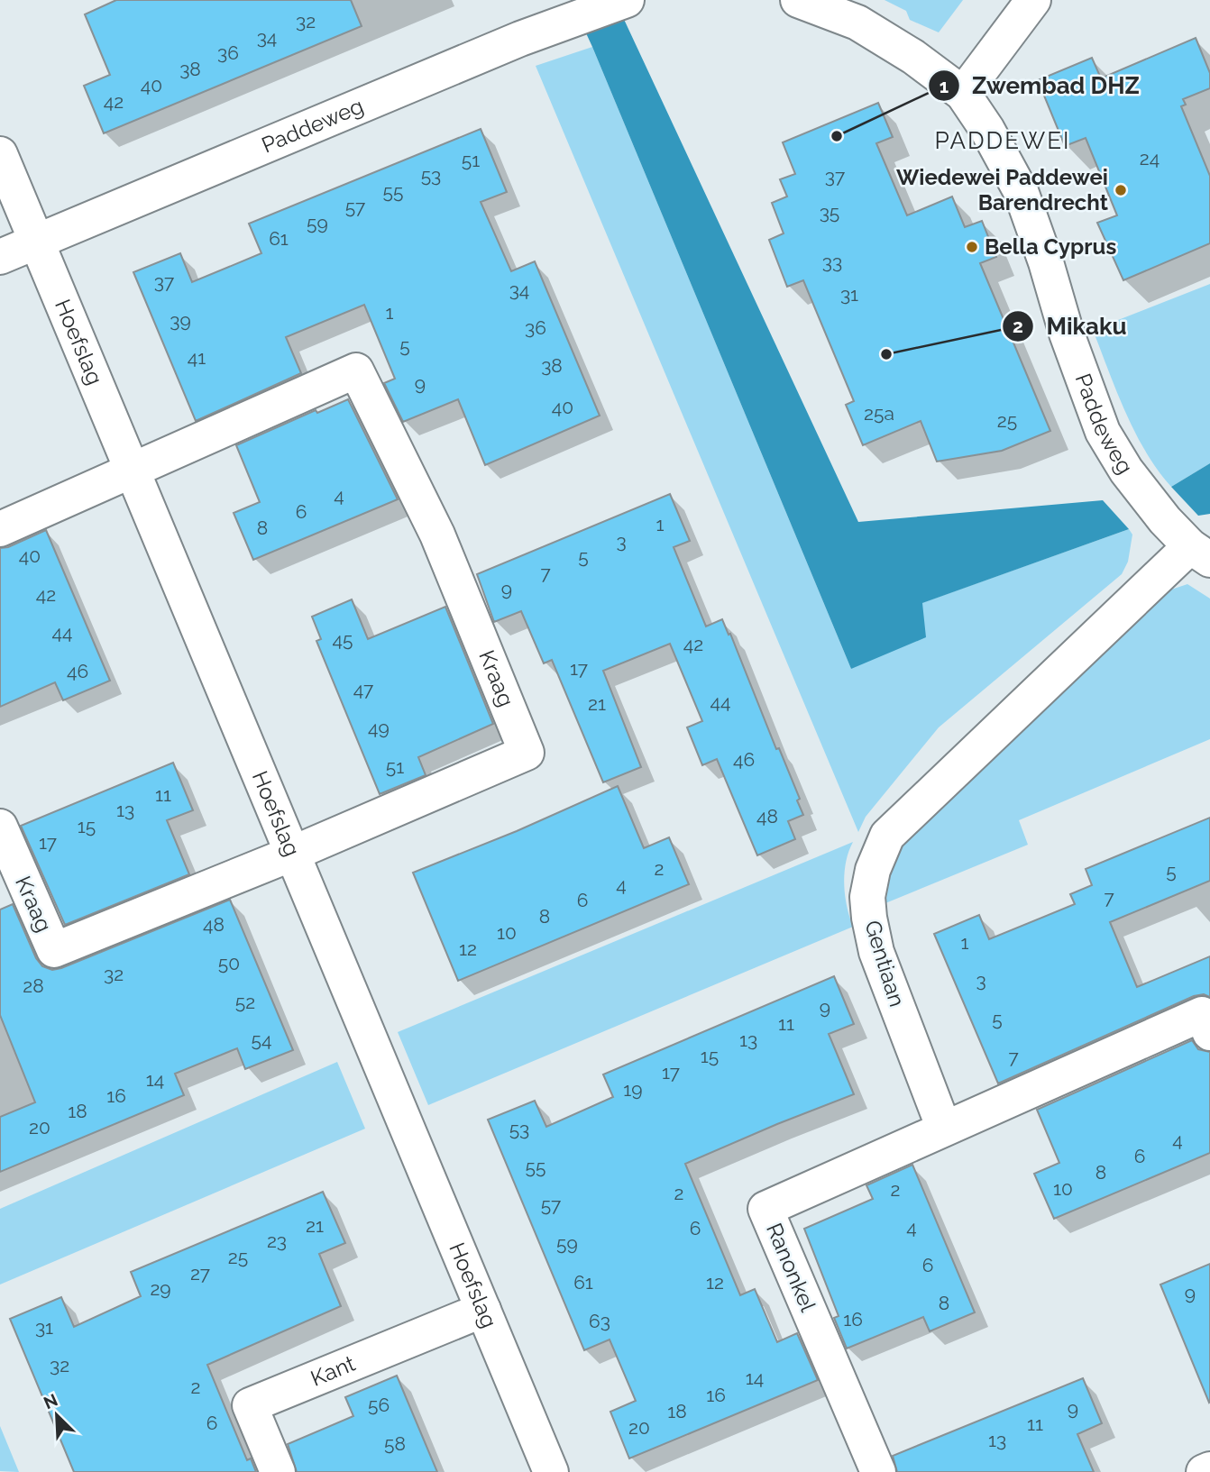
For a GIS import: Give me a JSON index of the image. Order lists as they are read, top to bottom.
{
  "streets": {
    "street": [
      "Paddeweg",
      "Hoefslag",
      "Kraag",
      "Gentiaan",
      "Ranonkel",
      "Kant"
    ]
  },
  "crossings": [
    ["Paddeweg", "Hoefslag"],
    ["Paddeweg", "Gentiaan"],
    ["Hoefslag", "Kraag"],
    ["Hoefslag", "Kant"],
    ["Gentiaan", "Ranonkel"]
  ],
  "districts": ["PADDEWEI"],
  "places": [
    "Zwembad DHZ",
    "Wiedewei Paddewei Barendrecht",
    "Bella Cyprus",
    "Mikaku"
  ],
  "house_numbers": [
    "32",
    "34",
    "36",
    "38",
    "40",
    "42",
    "24",
    "51",
    "53",
    "37",
    "55",
    "57",
    "35",
    "59",
    "61",
    "33",
    "37",
    "34",
    "31",
    "1",
    "39",
    "36",
    "5",
    "41",
    "38",
    "9",
    "40",
    "25a",
    "25",
    "4",
    "6",
    "1",
    "8",
    "3",
    "40",
    "5",
    "7",
    "9",
    "42",
    "44",
    "45",
    "42",
    "17",
    "46",
    "47",
    "44",
    "21",
    "49",
    "46",
    "51",
    "11",
    "13",
    "48",
    "15",
    "17",
    "2",
    "5",
    "4",
    "7",
    "6",
    "8",
    "48",
    "10",
    "1",
    "12",
    "50",
    "32",
    "3",
    "28",
    "52",
    "9",
    "5",
    "11",
    "54",
    "13",
    "15",
    "7",
    "17",
    "14",
    "19",
    "16",
    "18",
    "20",
    "53",
    "4",
    "6",
    "55",
    "8",
    "10",
    "2",
    "2",
    "57",
    "21",
    "4",
    "6",
    "23",
    "59",
    "25",
    "6",
    "27",
    "61",
    "12",
    "29",
    "9",
    "8",
    "16",
    "63",
    "31",
    "32",
    "14",
    "2",
    "16",
    "56",
    "9",
    "18",
    "6",
    "11",
    "20",
    "13",
    "58"
  ],
  "north": "top left"
}
